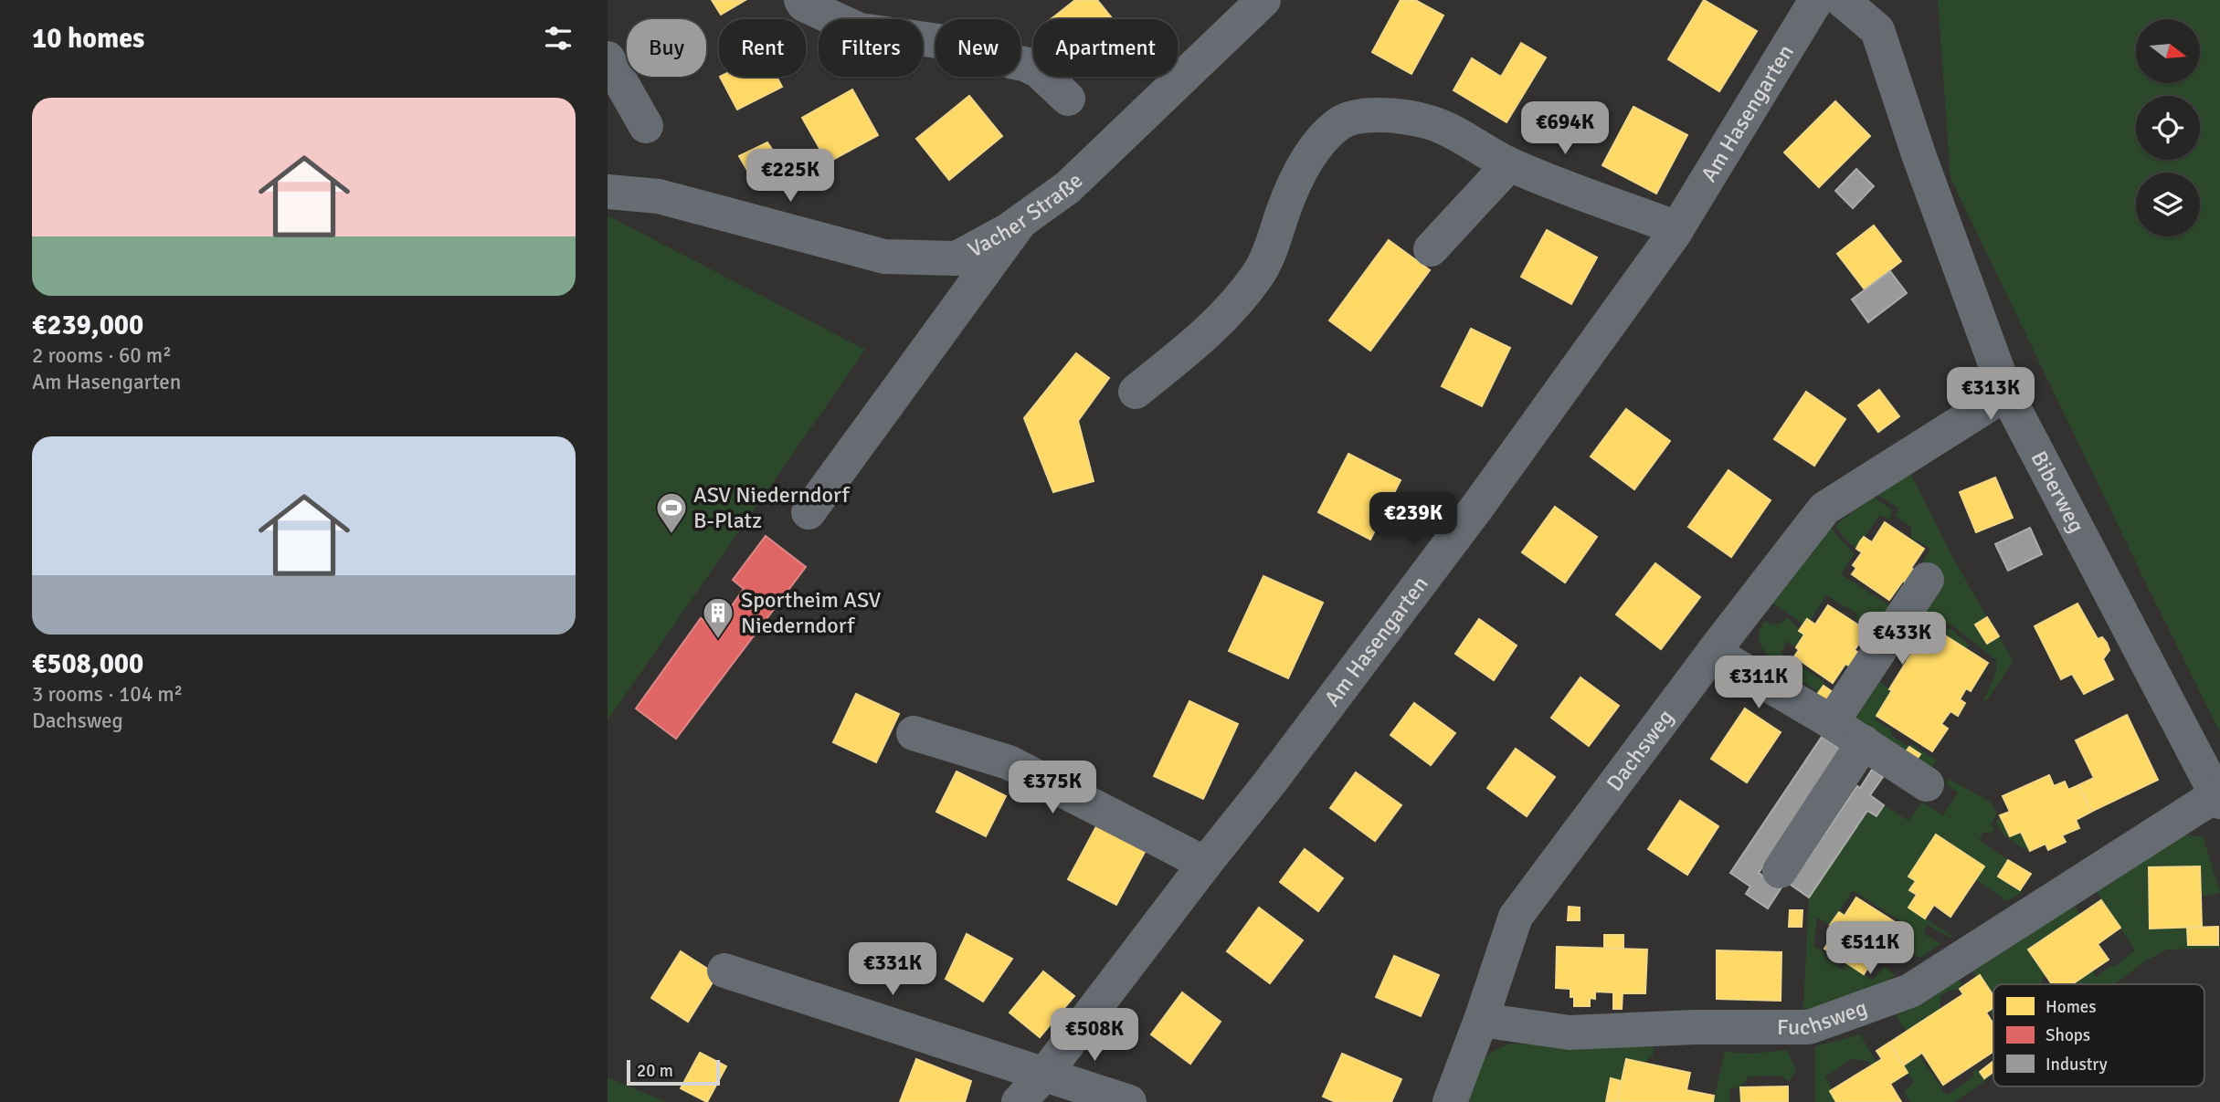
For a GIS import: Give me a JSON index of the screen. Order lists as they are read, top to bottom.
{
  "streets": {
    "main road": ["Vacher Straße"],
    "street": [
      "Am Hasengarten",
      "Biberweg",
      "Dachsweg",
      "Fuchsweg"
    ]
  },
  "crossings": [
    ["Biberweg", "Dachsweg"],
    ["Biberweg", "Fuchsweg"],
    ["Dachsweg", "Fuchsweg"]
  ],
  "places": {
    "sports": ["ASV Niederndorf B-Platz"],
    "building": ["Sportheim ASV Niederndorf"]
  },
  "legend": ["Homes", "Shops", "Industry"],
  "scale_bar": "20 m",
  "north": "right",
  "page": {
    "heading": "10 homes",
    "chip": [
      "Buy",
      "Rent",
      "Filters",
      "New",
      "Apartment"
    ],
    "list": [
      {
        "name": "€239,000",
        "note": "2 rooms · 60 m² · Am Hasengarten"
      },
      {
        "name": "€508,000",
        "note": "3 rooms · 104 m² · Dachsweg"
      }
    ],
    "price": [
      "€694K",
      "€225K",
      "€313K",
      "€239K",
      "€433K",
      "€311K",
      "€375K",
      "€511K",
      "€331K",
      "€508K"
    ],
    "scale": "20 m"
  }
}
